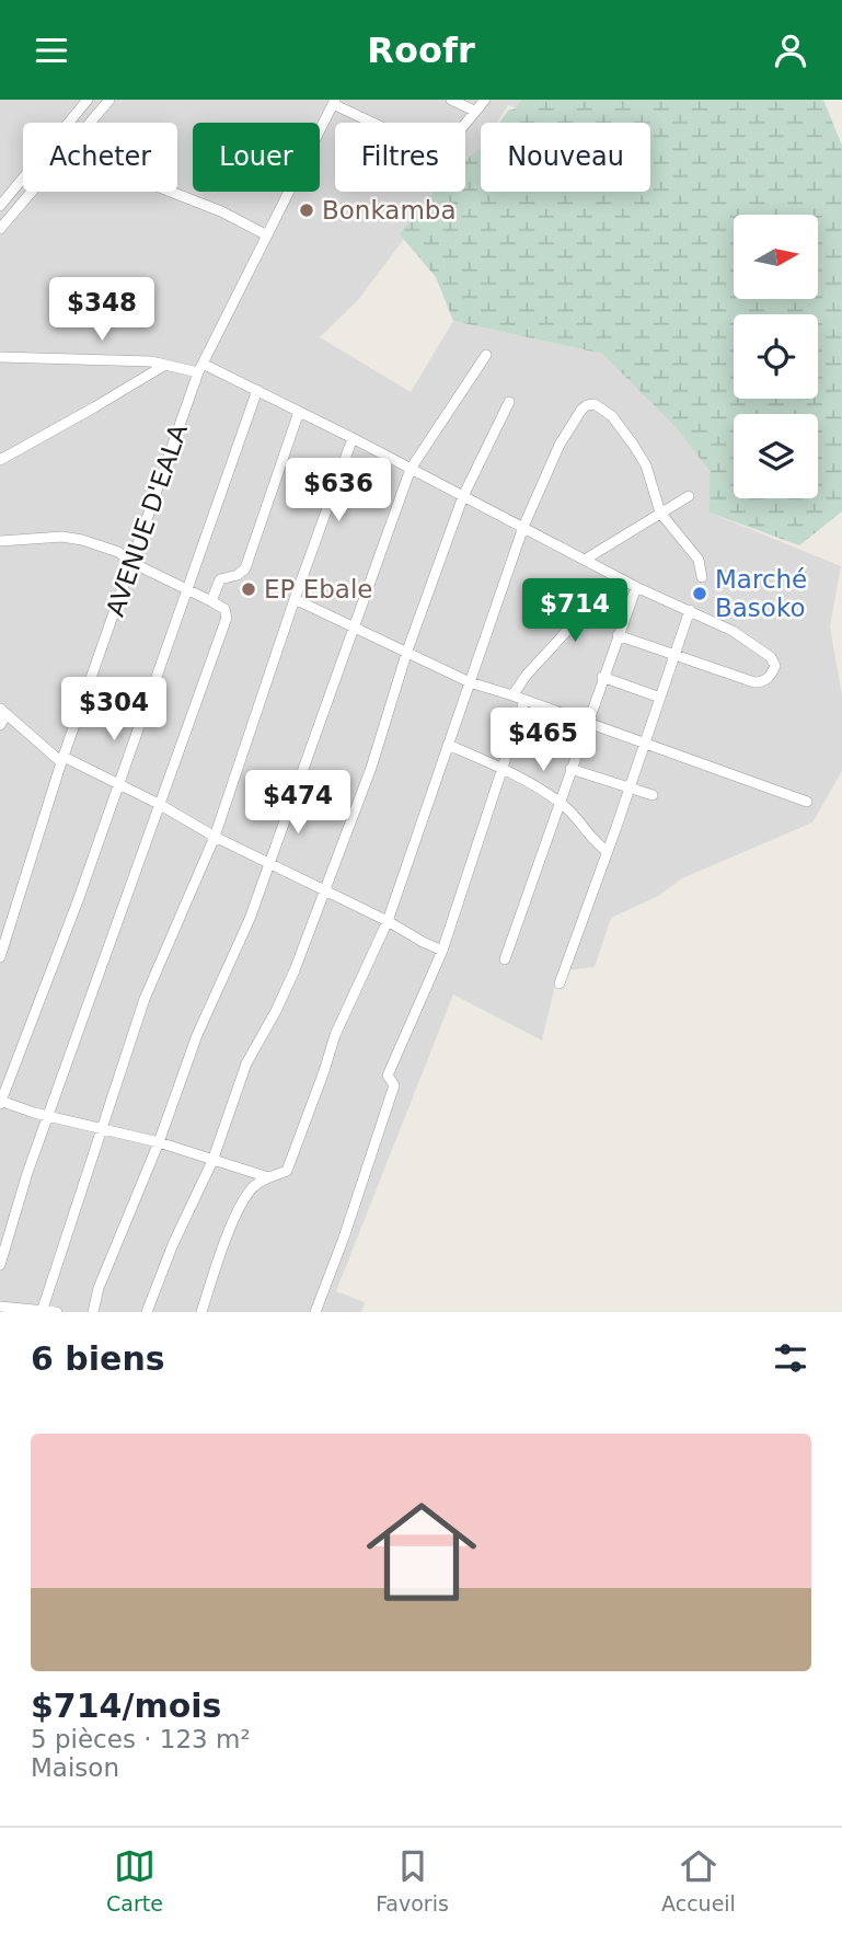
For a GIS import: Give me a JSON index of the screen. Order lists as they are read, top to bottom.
{
  "streets": {
    "street": ["AVENUE D'EALA"]
  },
  "places": ["Bonkamba", "EP Ebale", "Marché Basoko"],
  "north": "right",
  "page": {
    "header": "Roofr",
    "chip": [
      "Acheter",
      "Louer",
      "Filtres",
      "Nouveau"
    ],
    "price": [
      "$348",
      "$636",
      "$714",
      "$304",
      "$465",
      "$474"
    ],
    "heading": "6 biens",
    "list": [
      {
        "name": "$714/mois",
        "note": "5 pièces · 123 m² · Maison"
      }
    ],
    "tabs": ["Carte", "Favoris", "Accueil"]
  }
}
